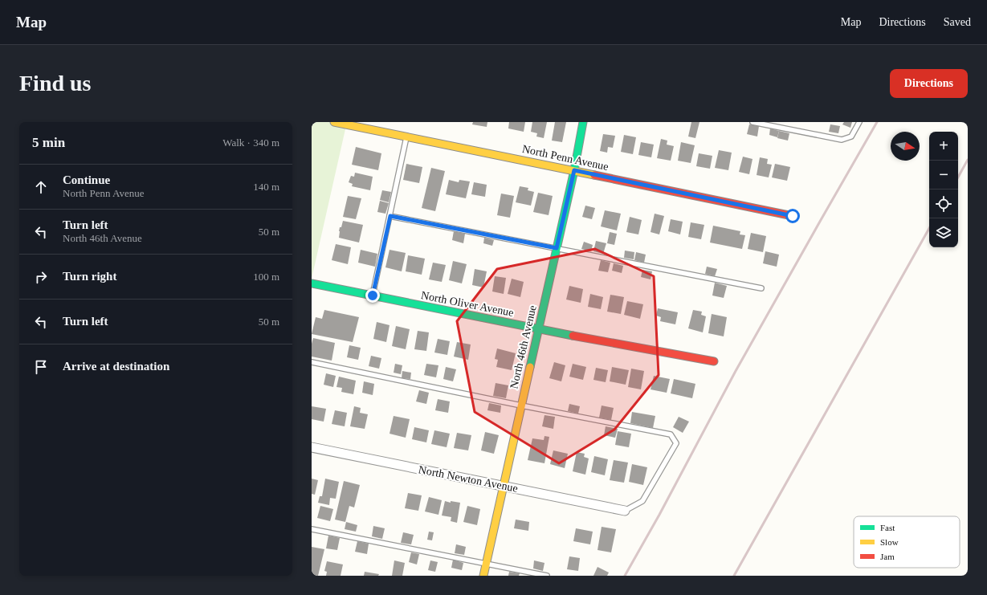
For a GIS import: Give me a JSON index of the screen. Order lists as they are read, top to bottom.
{
  "streets": {
    "street": [
      "North Penn Avenue",
      "North Oliver Avenue",
      "North 46th Avenue",
      "North Newton Avenue"
    ]
  },
  "crossings": [
    ["North Penn Avenue", "North 46th Avenue"],
    ["North Oliver Avenue", "North 46th Avenue"],
    ["North 46th Avenue", "North Newton Avenue"]
  ],
  "legend": ["Fast", "Slow", "Jam"],
  "north": "right",
  "page": {
    "header": "Map",
    "nav": ["Map", "Directions", "Saved"],
    "buttons": "Directions",
    "title": "Find us",
    "heading": ["5 min", "Walk · 340 m"],
    "map_buttons": ["+", "−"],
    "list": [
      ["Continue", "North Penn Avenue", "140 m"],
      ["Turn left", "North 46th Avenue", "50 m"],
      ["Turn right", "100 m"],
      ["Turn left", "50 m"],
      "Arrive at destination"
    ]
  }
}
